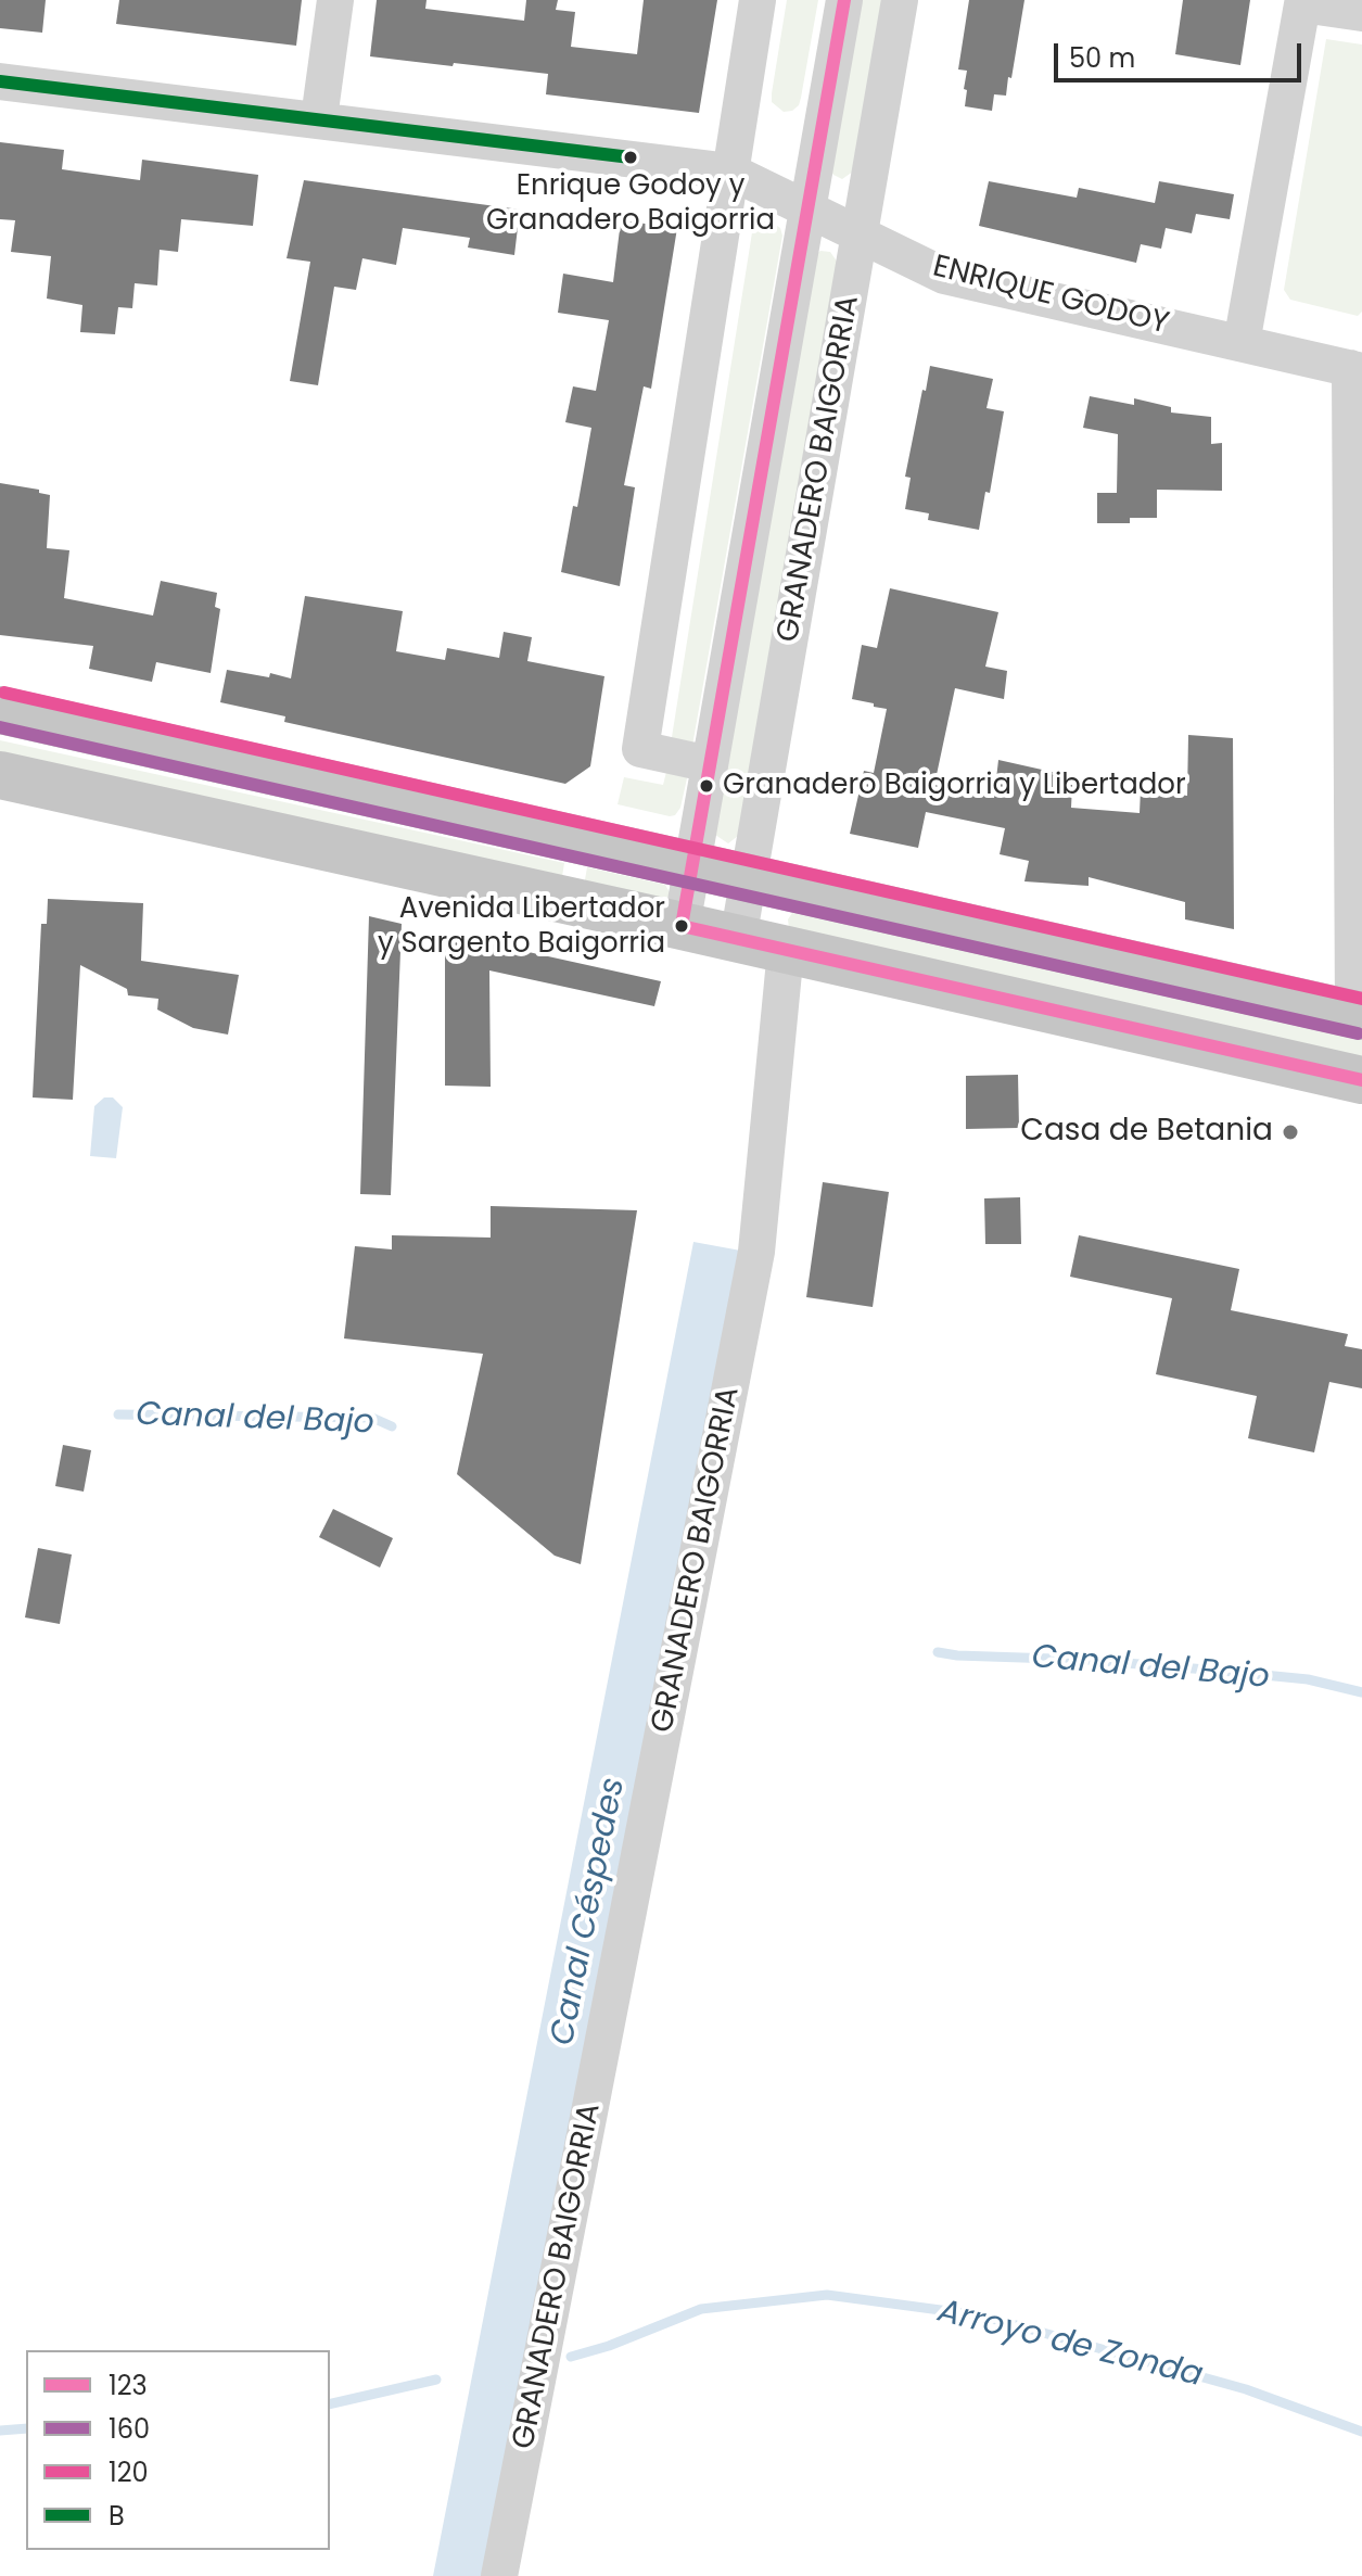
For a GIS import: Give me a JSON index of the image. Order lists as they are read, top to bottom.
{
  "streets": {
    "street": ["ENRIQUE GODOY", "GRANADERO BAIGORRIA"]
  },
  "crossings": [
    ["ENRIQUE GODOY", "GRANADERO BAIGORRIA"]
  ],
  "water": ["Canal del Bajo", "Canal Céspedes", "Arroyo de Zonda"],
  "places": [
    "Enrique Godoy y Granadero Baigorria",
    "Granadero Baigorria y Libertador",
    "Avenida Libertador y Sargento Baigorria",
    "Casa de Betania"
  ],
  "lines": [
    "transit line 123",
    "transit line B",
    "transit line 120",
    "transit line 160"
  ],
  "legend": [
    "123",
    "160",
    "120",
    "B"
  ],
  "scale_bar": "50 m"
}
